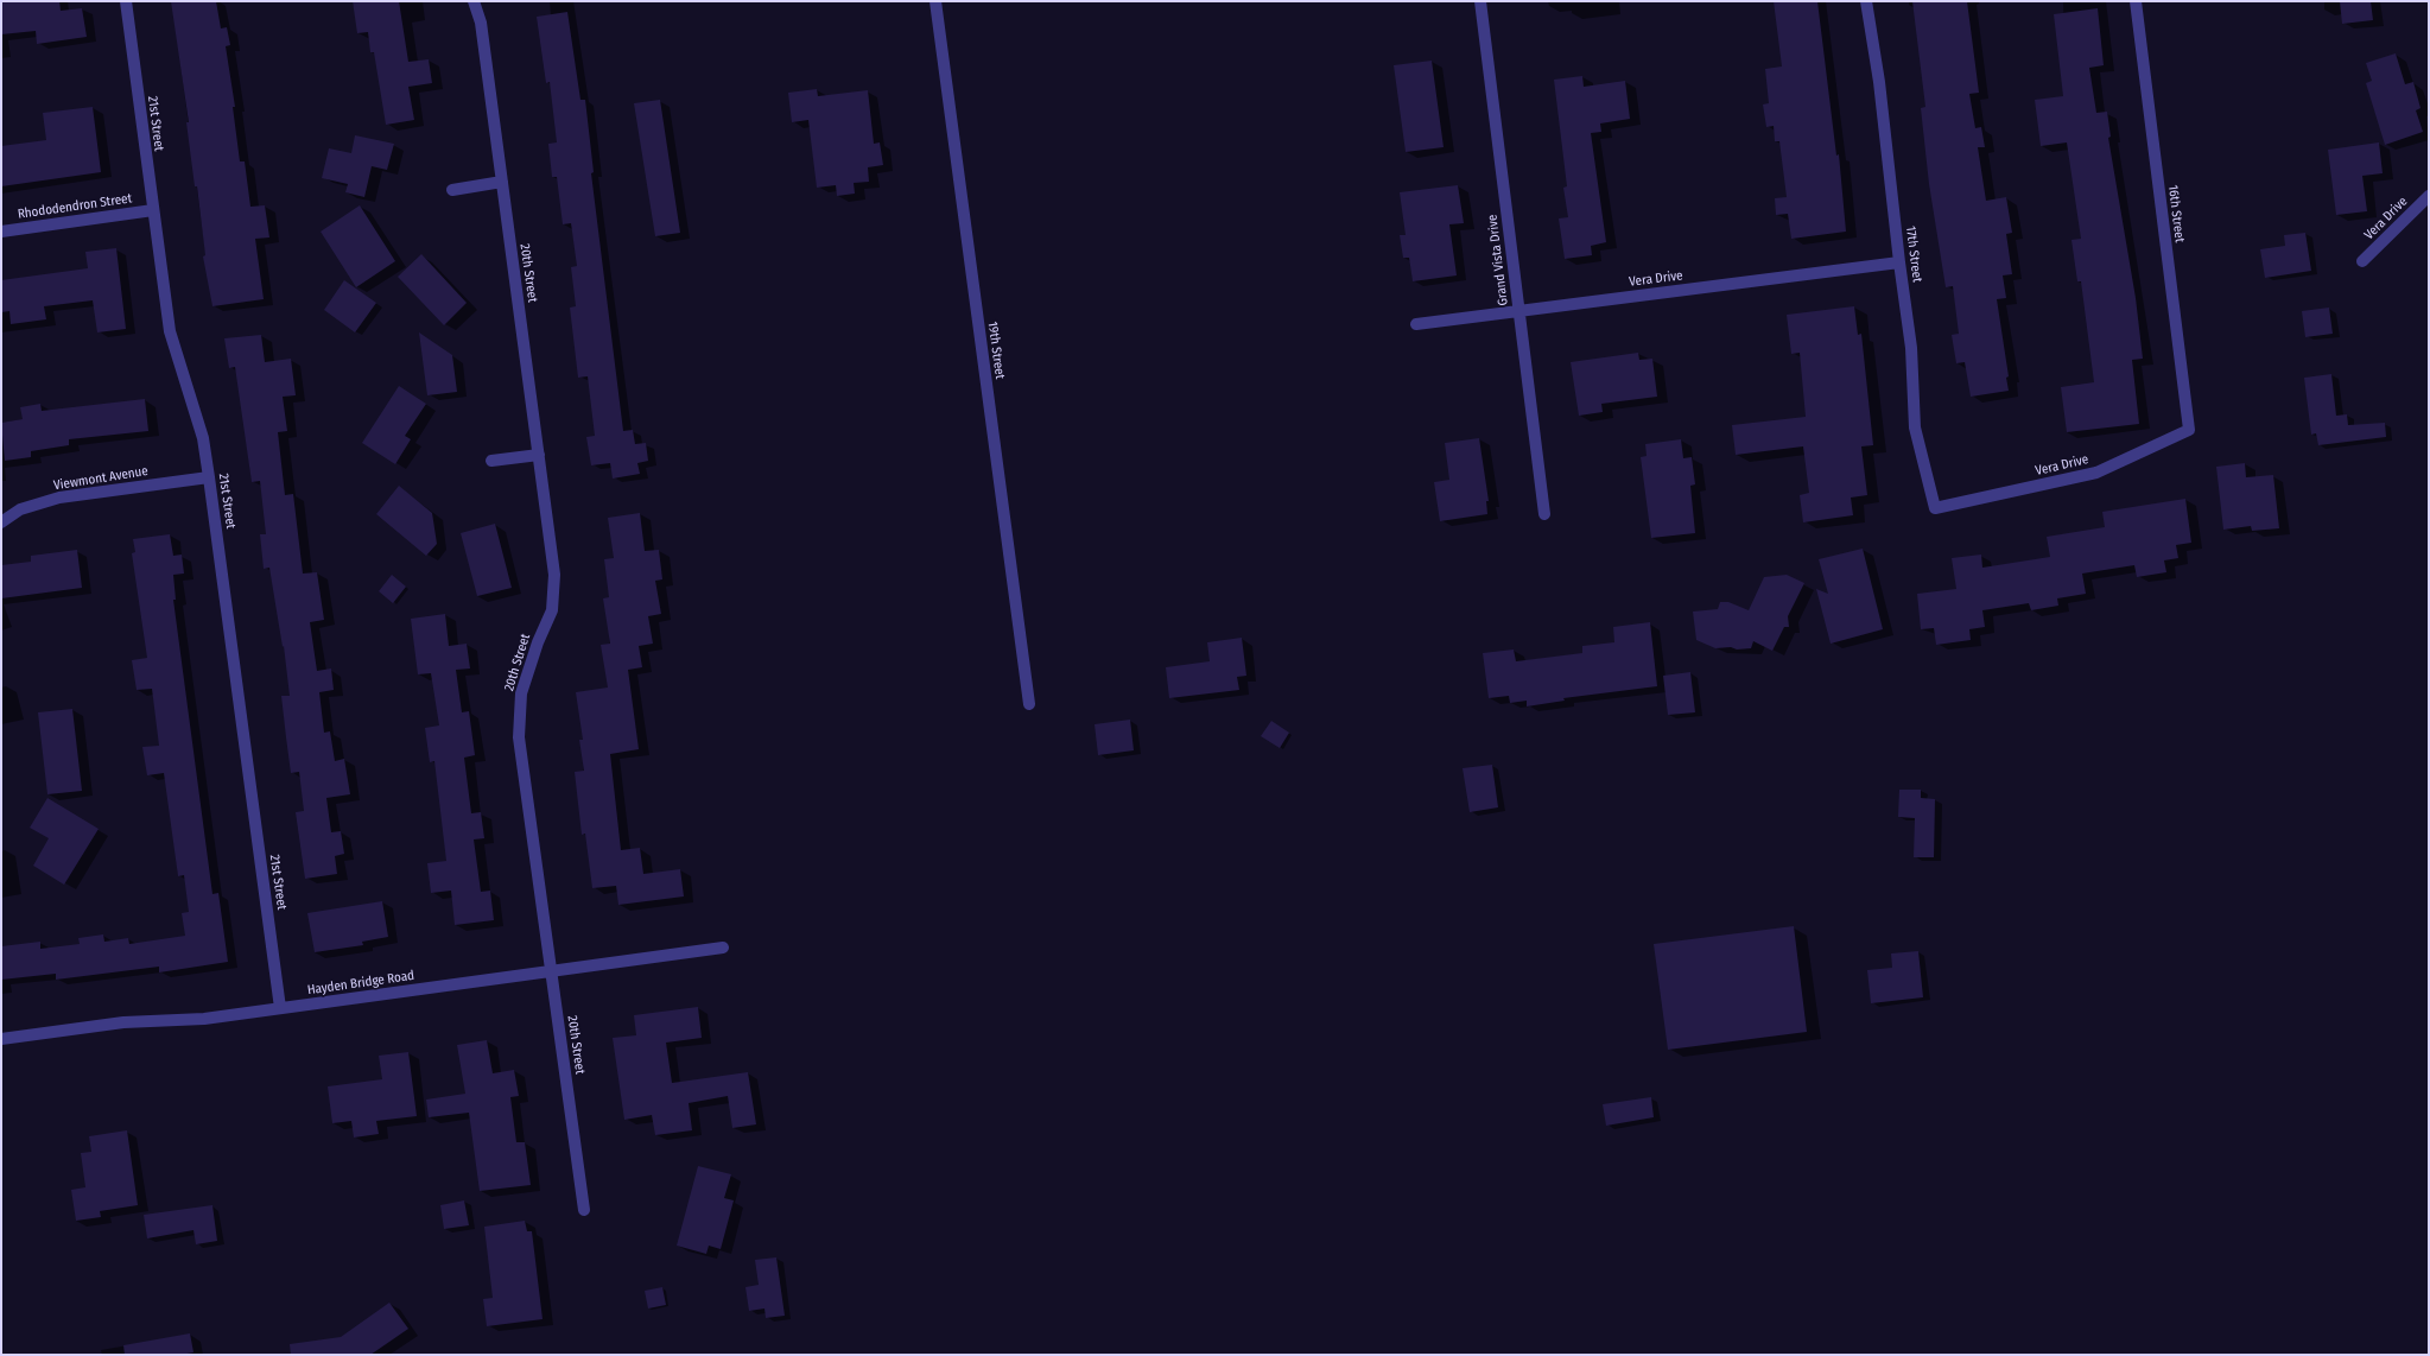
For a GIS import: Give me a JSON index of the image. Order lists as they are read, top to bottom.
{
  "streets": {
    "street": [
      "21st Street",
      "Rhododendron Street",
      "16th Street",
      "Vera Drive",
      "17th Street",
      "Grand Vista Drive",
      "20th Street",
      "19th Street",
      "Viewmont Avenue",
      "Hayden Bridge Road"
    ]
  },
  "crossings": [
    ["21st Street", "Rhododendron Street"],
    ["21st Street", "Viewmont Avenue"],
    ["21st Street", "Hayden Bridge Road"],
    ["16th Street", "Vera Drive"],
    ["Vera Drive", "17th Street"],
    ["Vera Drive", "Grand Vista Drive"],
    ["20th Street", "Hayden Bridge Road"]
  ]
}
